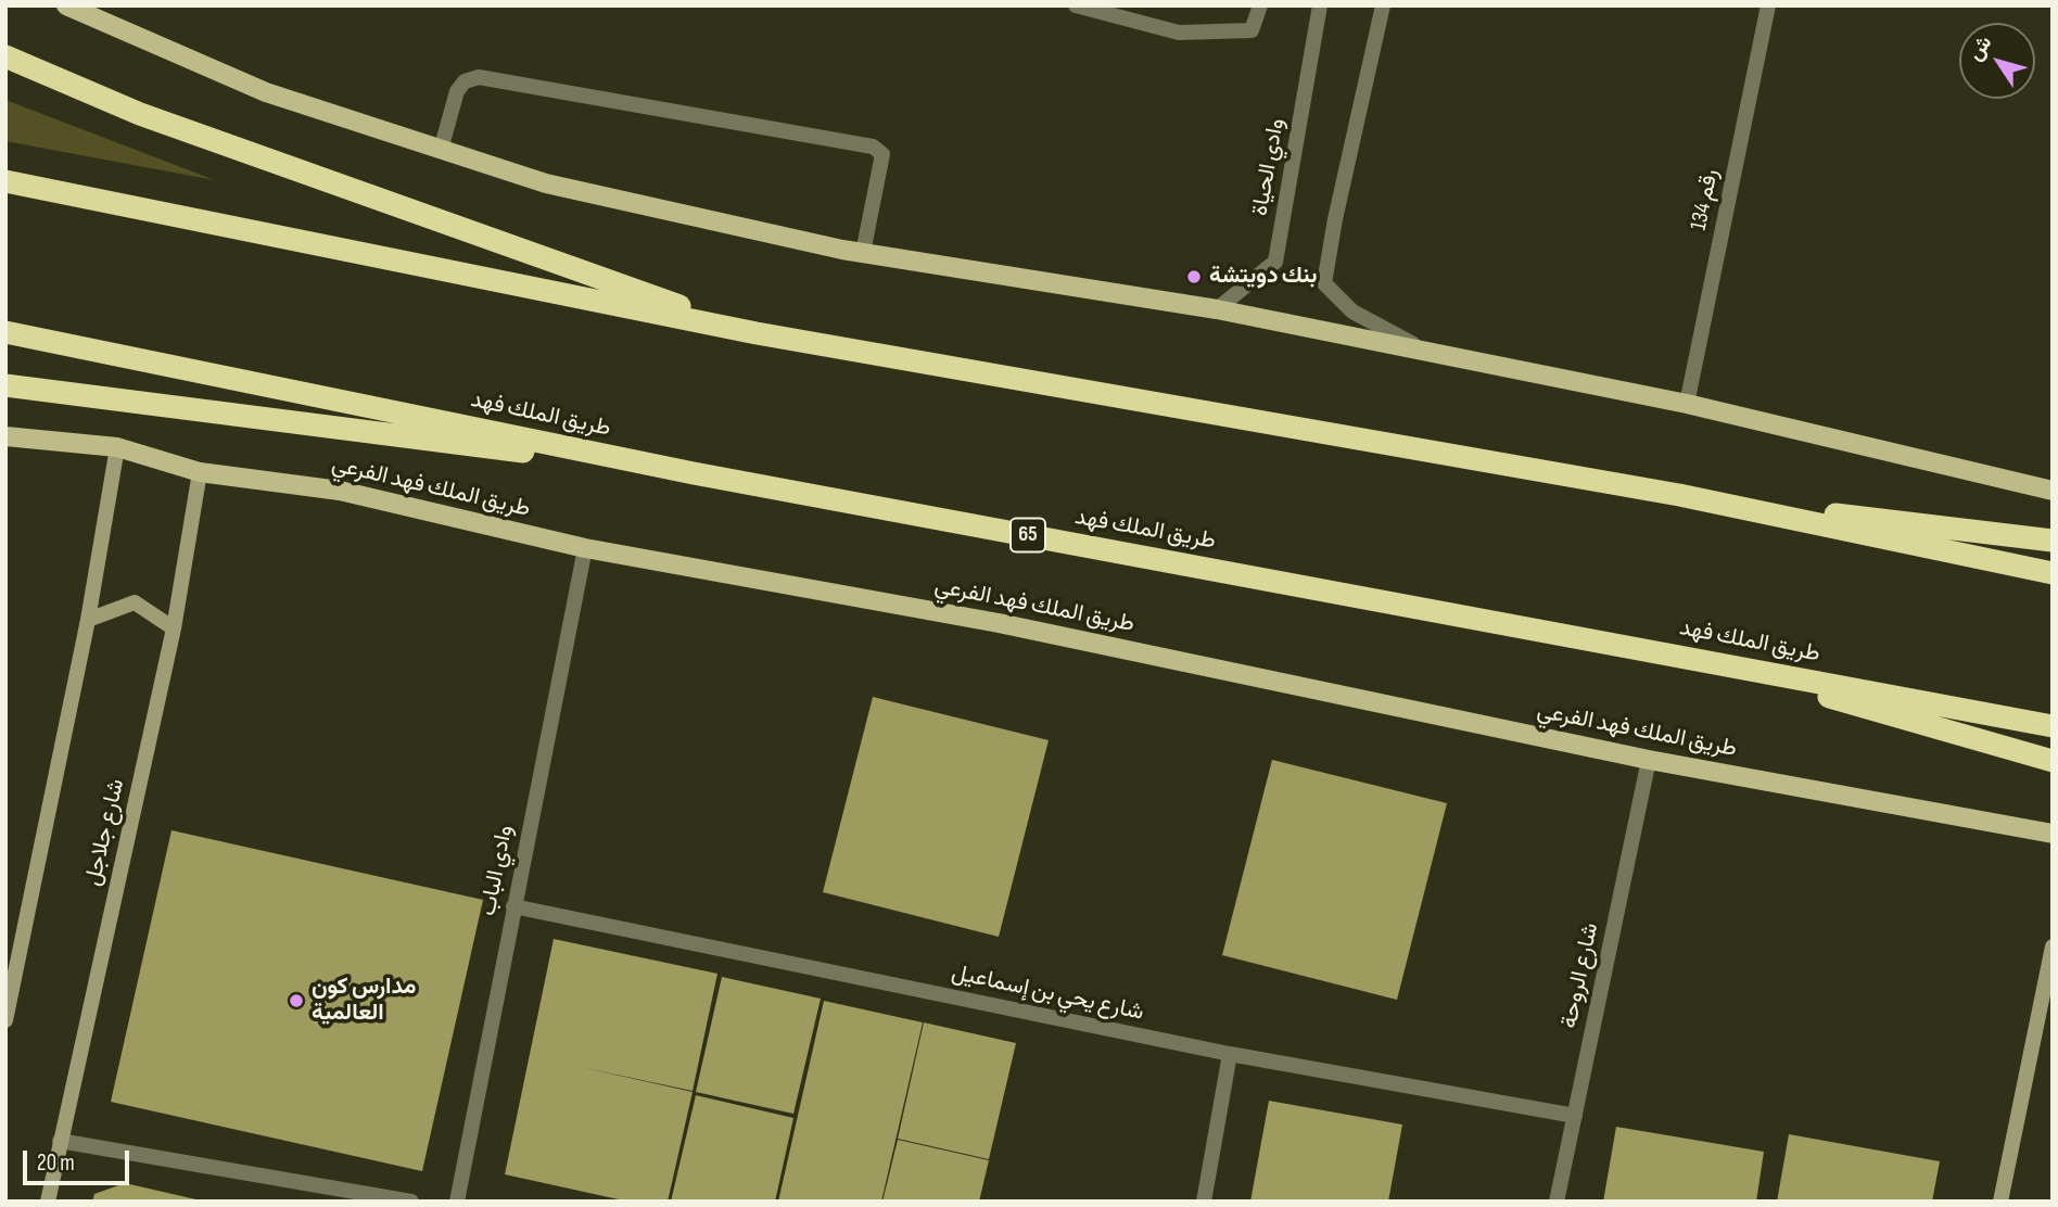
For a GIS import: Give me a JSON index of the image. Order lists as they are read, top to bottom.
{
  "streets": {
    "highway": ["طريق الملك فهد", "65"],
    "main road": ["طريق الملك فهد الفرعي"],
    "street": [
      "وادي الحياة",
      "رقم 134",
      "شارع جلاجل",
      "وادي الباب",
      "شارع الروحة",
      "شارع يحي بن إسماعيل"
    ]
  },
  "crossings": [
    ["طريق الملك فهد الفرعي", "شارع جلاجل"],
    ["طريق الملك فهد الفرعي", "وادي الباب"],
    ["طريق الملك فهد الفرعي", "شارع الروحة"],
    ["وادي الباب", "شارع يحي بن إسماعيل"],
    ["شارع الروحة", "شارع يحي بن إسماعيل"]
  ],
  "places": ["بنك دويتشة", "مدارس كون العالمية"],
  "scale_bar": "20 m",
  "north": "top left"
}
